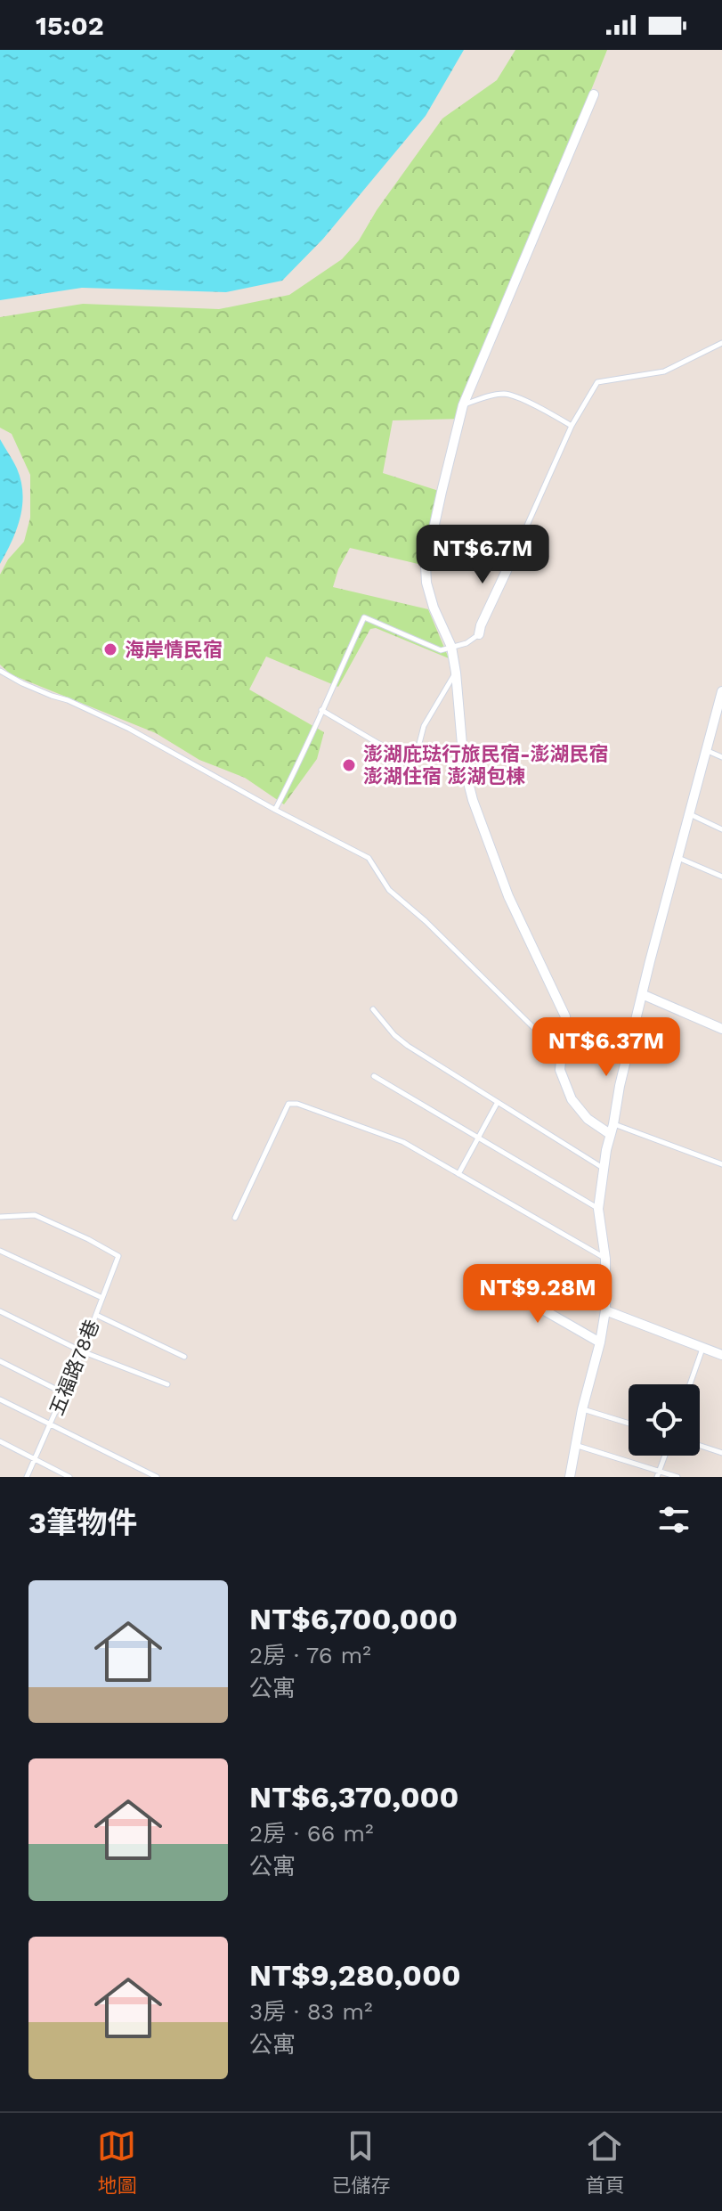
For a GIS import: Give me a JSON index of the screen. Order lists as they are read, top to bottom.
{
  "streets": {
    "lane": ["五福路78巷"]
  },
  "places": ["海岸情民宿", "澎湖庇琺行旅民宿-澎湖民宿 澎湖住宿 澎湖包棟"],
  "page": {
    "status": "15:02",
    "price": ["NT$6.7M", "NT$6.37M", "NT$9.28M"],
    "heading": "3筆物件",
    "list": [
      {
        "name": "NT$6,700,000",
        "note": "2房 · 76 m² · 公寓"
      },
      {
        "name": "NT$6,370,000",
        "note": "2房 · 66 m² · 公寓"
      },
      {
        "name": "NT$9,280,000",
        "note": "3房 · 83 m² · 公寓"
      }
    ],
    "tabs": ["地圖", "已儲存", "首頁"]
  }
}
